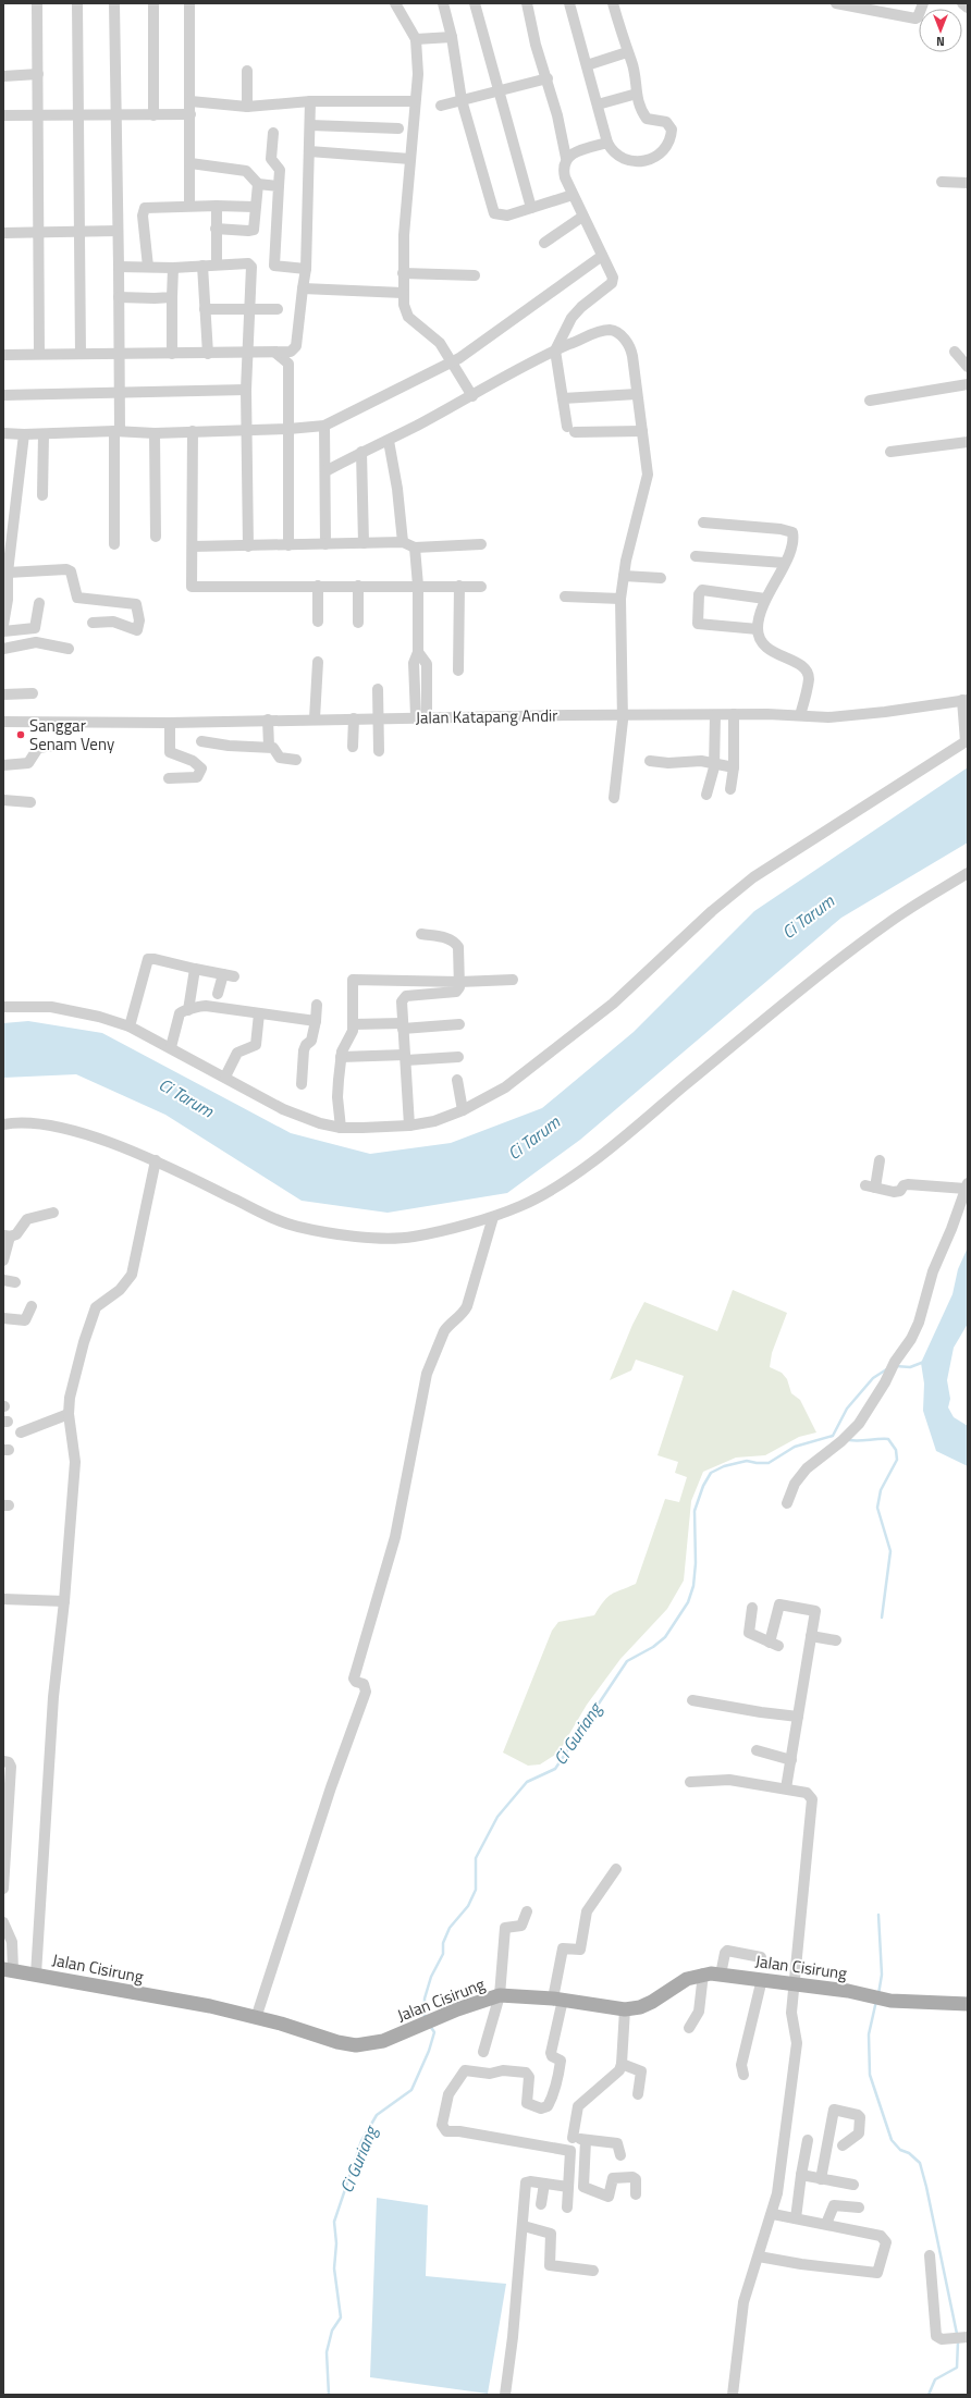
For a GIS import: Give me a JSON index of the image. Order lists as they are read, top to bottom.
{
  "streets": {
    "main road": ["Jalan Cisirung"],
    "street": ["Jalan Katapang Andir"]
  },
  "water": ["Ci Tarum", "Ci Guriang"],
  "places": ["Sanggar Senam Veny"],
  "north": "bottom"
}
